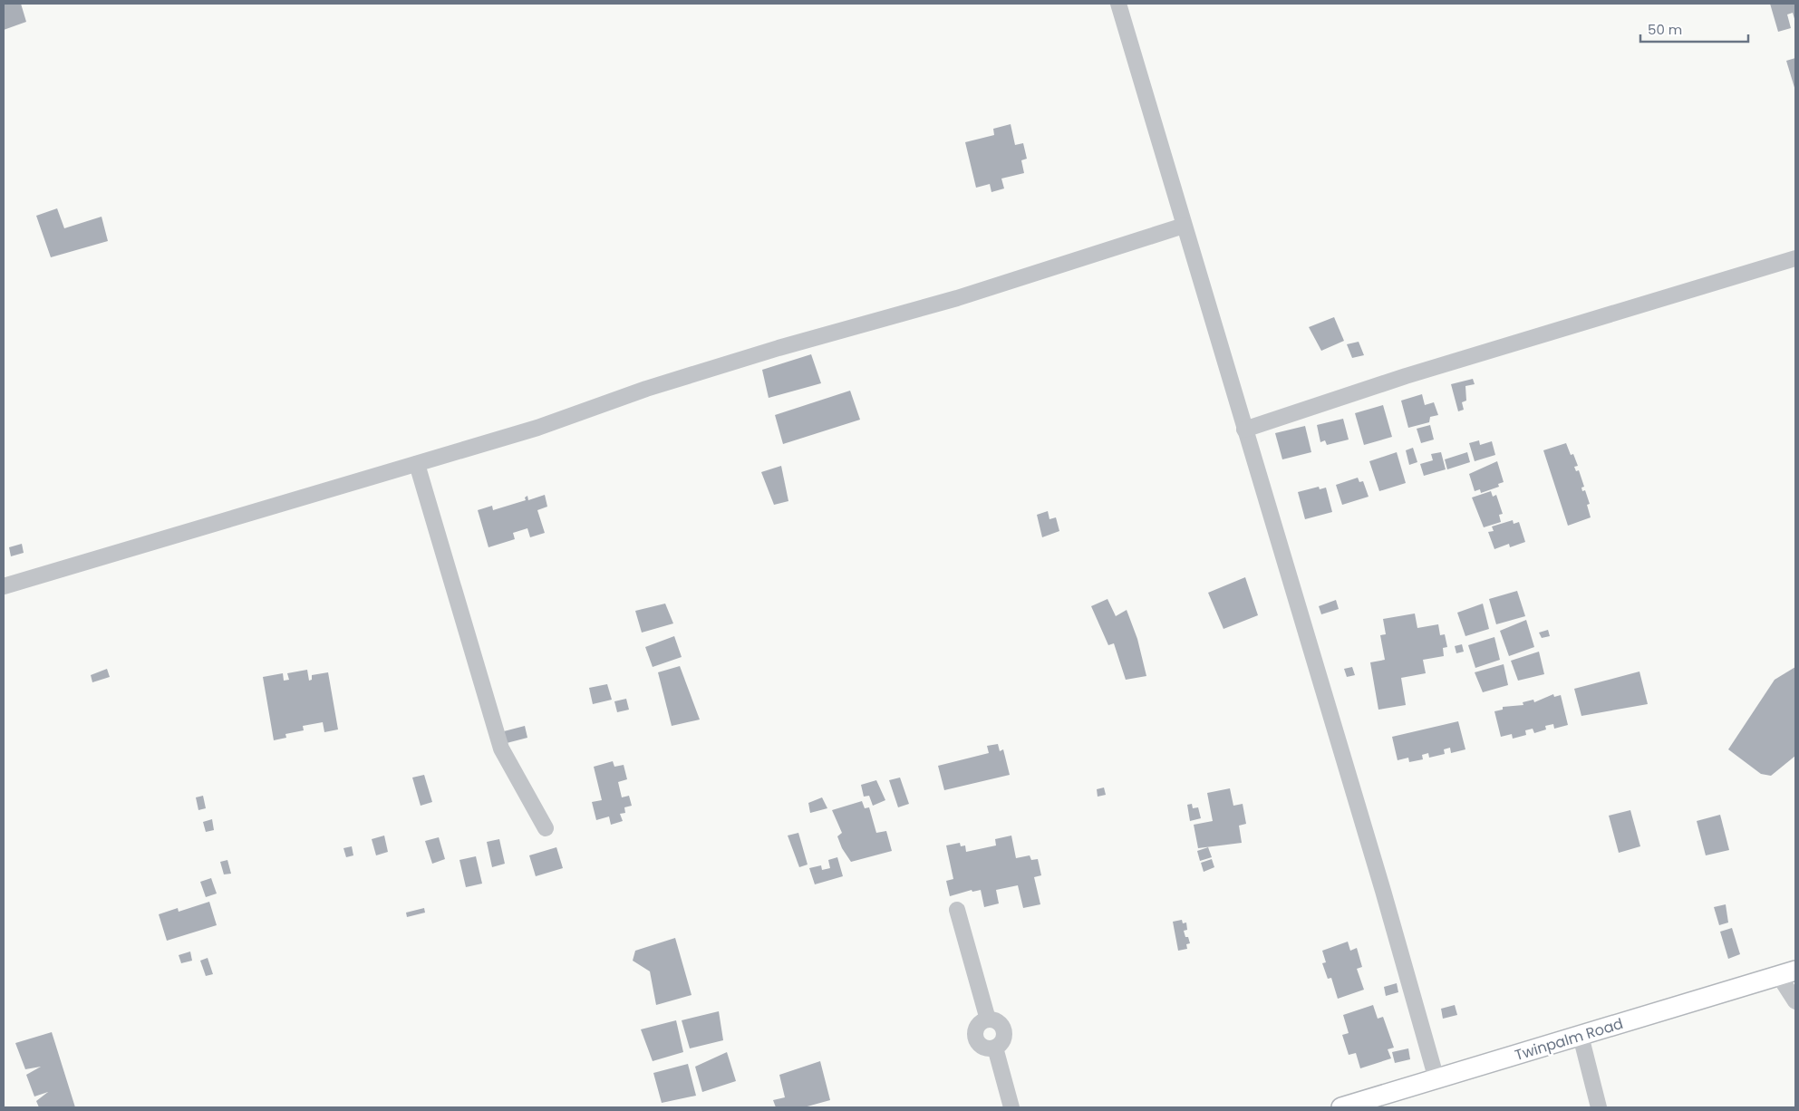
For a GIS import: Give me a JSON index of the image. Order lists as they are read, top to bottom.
{
  "streets": {
    "main road": ["Twinpalm Road"]
  },
  "scale_bar": "50 m"
}
